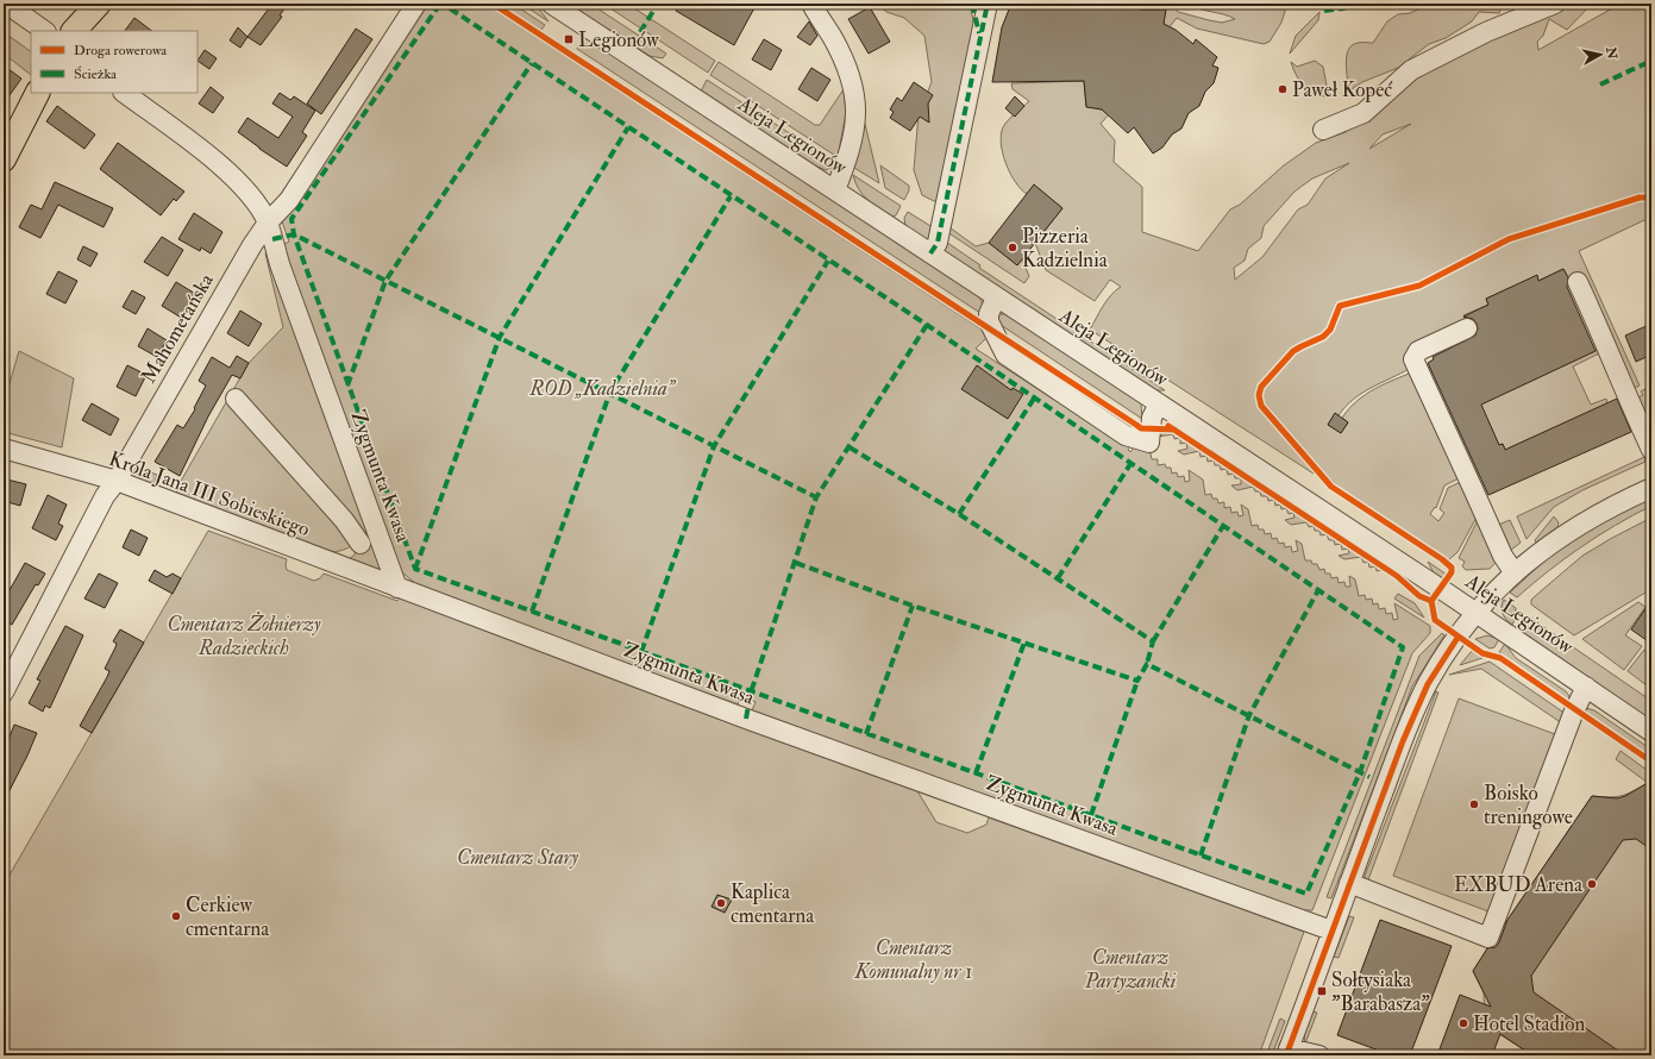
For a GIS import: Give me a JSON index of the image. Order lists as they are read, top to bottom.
{
  "streets": {
    "street": [
      "Aleja Legionów",
      "Mahometańska",
      "Zygmunta Kwasa",
      "Króla Jana III Sobieskiego"
    ]
  },
  "crossings": [
    ["Mahometańska", "Zygmunta Kwasa"],
    ["Mahometańska", "Króla Jana III Sobieskiego"],
    ["Zygmunta Kwasa", "Króla Jana III Sobieskiego"]
  ],
  "parks": [
    "ROD „Kadzielnia”",
    "Cmentarz Żołnierzy Radzieckich",
    "Cmentarz Stary",
    "Cmentarz Komunalny nr 1",
    "Cmentarz Partyzancki"
  ],
  "places": {
    "transit": ["Legionów", "Sołtysiaka \"Barabasza\""],
    "other": [
      "Paweł Kopeć",
      "Pizzeria Kadzielnia",
      "Boisko treningowe",
      "EXBUD Arena",
      "Kaplica cmentarna",
      "Cerkiew cmentarna",
      "Hotel Stadion"
    ]
  },
  "legend": ["Droga rowerowa", "Ścieżka"],
  "north": "right"
}
